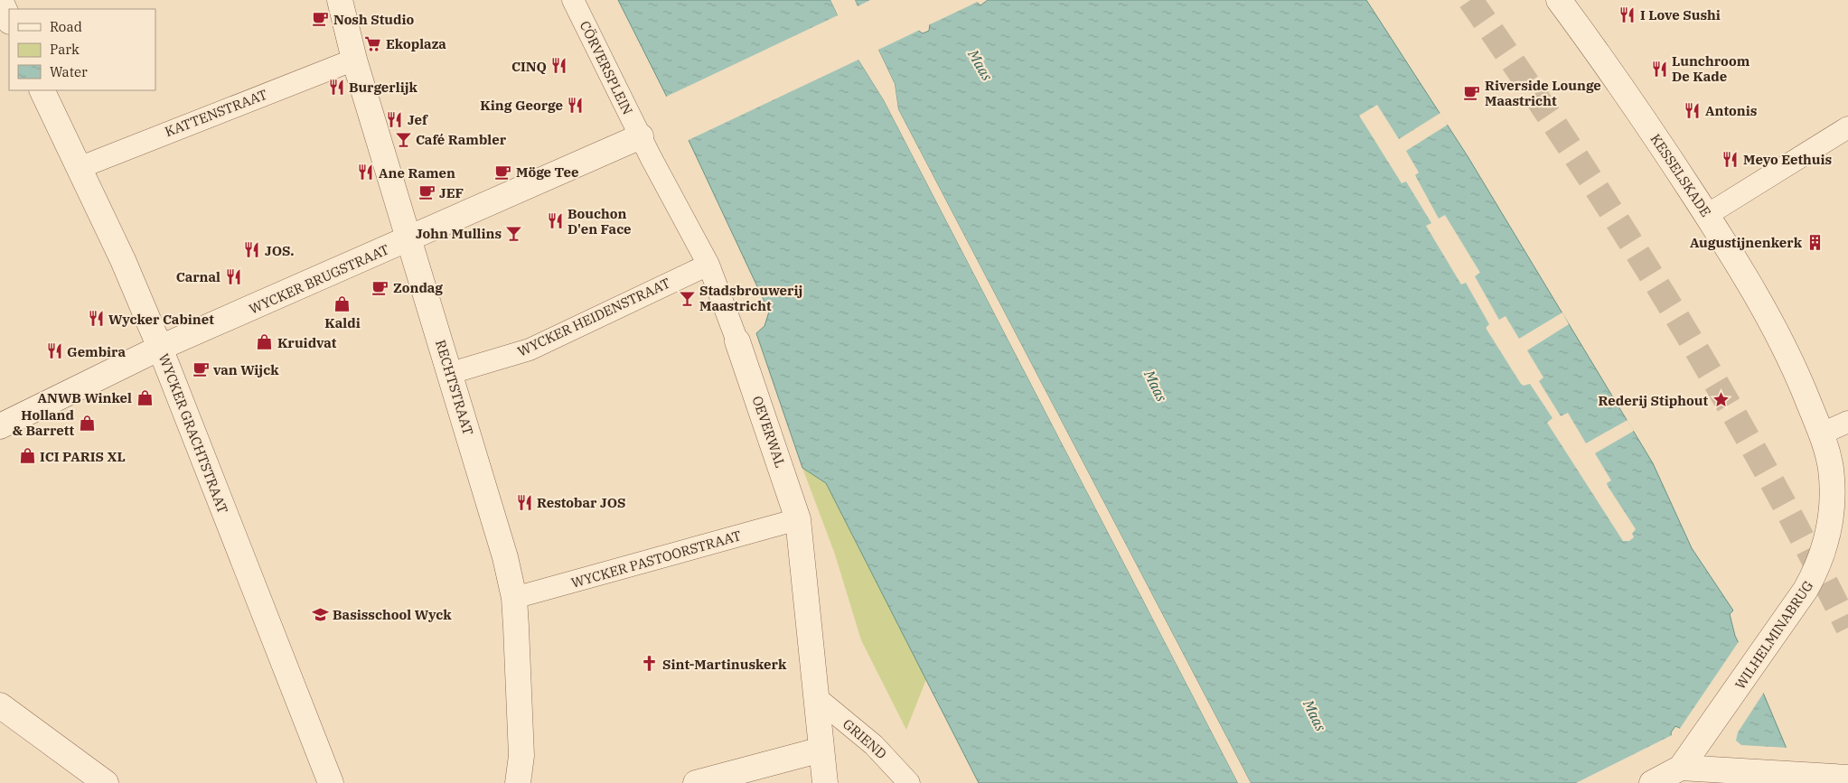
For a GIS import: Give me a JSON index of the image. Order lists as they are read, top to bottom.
{
  "streets": {
    "street": [
      "CÖRVERSPLEIN",
      "KATTENSTRAAT",
      "KESSELSKADE",
      "WYCKER BRUGSTRAAT",
      "WYCKER HEIDENSTRAAT",
      "RECHTSTRAAT",
      "OEVERWAL",
      "WYCKER GRACHTSTRAAT",
      "WYCKER PASTOORSTRAAT",
      "WILHELMINABRUG",
      "GRIEND"
    ]
  },
  "crossings": [
    ["CÖRVERSPLEIN", "WYCKER BRUGSTRAAT"],
    ["CÖRVERSPLEIN", "OEVERWAL"],
    ["KATTENSTRAAT", "RECHTSTRAAT"],
    ["KATTENSTRAAT", "WYCKER GRACHTSTRAAT"],
    ["KESSELSKADE", "WILHELMINABRUG"],
    ["WYCKER BRUGSTRAAT", "RECHTSTRAAT"],
    ["WYCKER BRUGSTRAAT", "OEVERWAL"],
    ["WYCKER BRUGSTRAAT", "WYCKER GRACHTSTRAAT"],
    ["WYCKER HEIDENSTRAAT", "RECHTSTRAAT"],
    ["WYCKER HEIDENSTRAAT", "OEVERWAL"],
    ["RECHTSTRAAT", "WYCKER PASTOORSTRAAT"],
    ["OEVERWAL", "WYCKER PASTOORSTRAAT"],
    ["OEVERWAL", "GRIEND"]
  ],
  "water": ["Maas"],
  "places": {
    "restaurant": [
      "I Love Sushi",
      "CINQ",
      "Lunchroom De Kade",
      "Burgerlijk",
      "King George",
      "Antonis",
      "Jef",
      "Meyo Eethuis",
      "Ane Ramen",
      "Bouchon D'en Face",
      "JOS.",
      "Carnal",
      "Wycker Cabinet",
      "Gembira",
      "Restobar JOS"
    ],
    "cafe": [
      "Nosh Studio",
      "Riverside Lounge Maastricht",
      "Möge Tee",
      "JEF",
      "Zondag",
      "van Wijck"
    ],
    "supermarket": ["Ekoplaza"],
    "bar": ["Café Rambler", "John Mullins", "Stadsbrouwerij Maastricht"],
    "building": ["Augustijnenkerk"],
    "shop": [
      "Kaldi",
      "Kruidvat",
      "ANWB Winkel",
      "Holland & Barrett",
      "ICI PARIS XL"
    ],
    "place": ["Rederij Stiphout"],
    "school or university": ["Basisschool Wyck"],
    "church": ["Sint-Martinuskerk"]
  },
  "legend": ["Road", "Park", "Water"]
}
